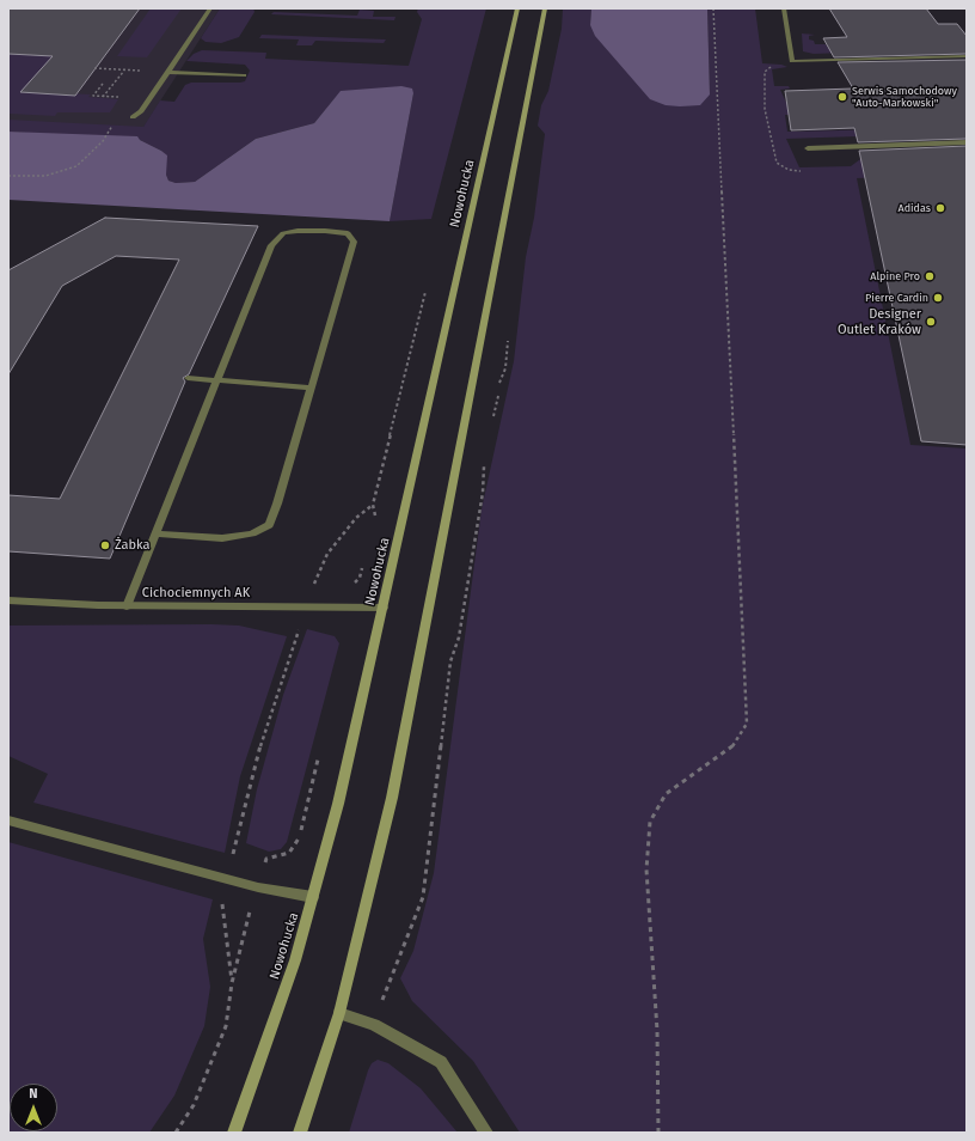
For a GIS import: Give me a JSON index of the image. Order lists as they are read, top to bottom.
{
  "streets": {
    "main road": ["Nowohucka"],
    "street": ["Cichociemnych AK"]
  },
  "crossings": [
    ["Nowohucka", "Cichociemnych AK"]
  ],
  "places": [
    "Serwis Samochodowy \"Auto-Markowski\"",
    "Adidas",
    "Alpine Pro",
    "Pierre Cardin",
    "Designer Outlet Kraków",
    "Żabka"
  ],
  "north": "top"
}
